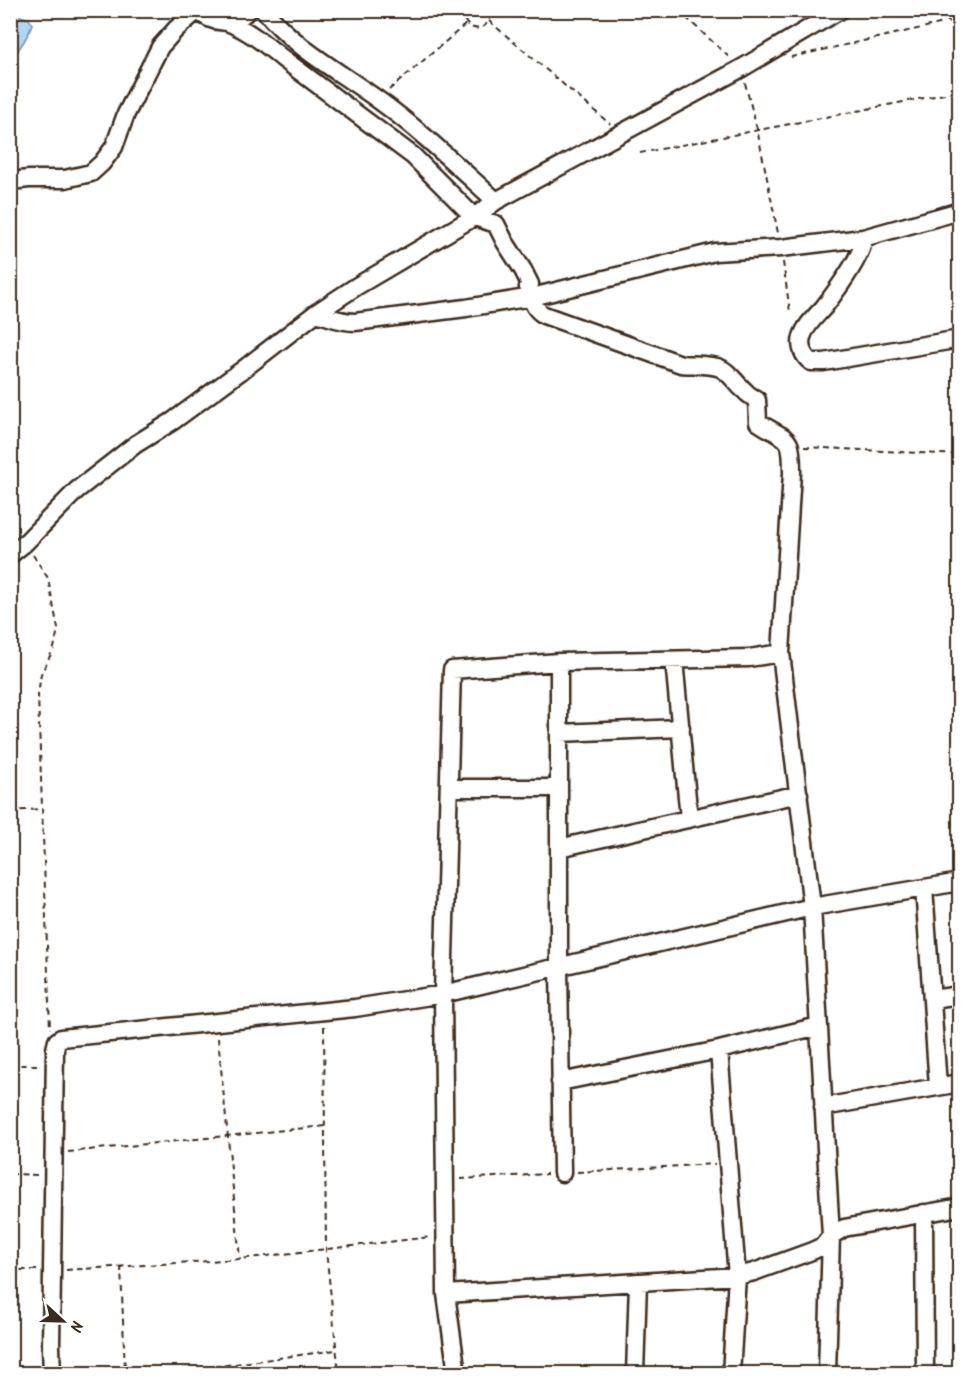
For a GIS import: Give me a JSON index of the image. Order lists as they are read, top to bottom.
{
  "north": "right"
}
